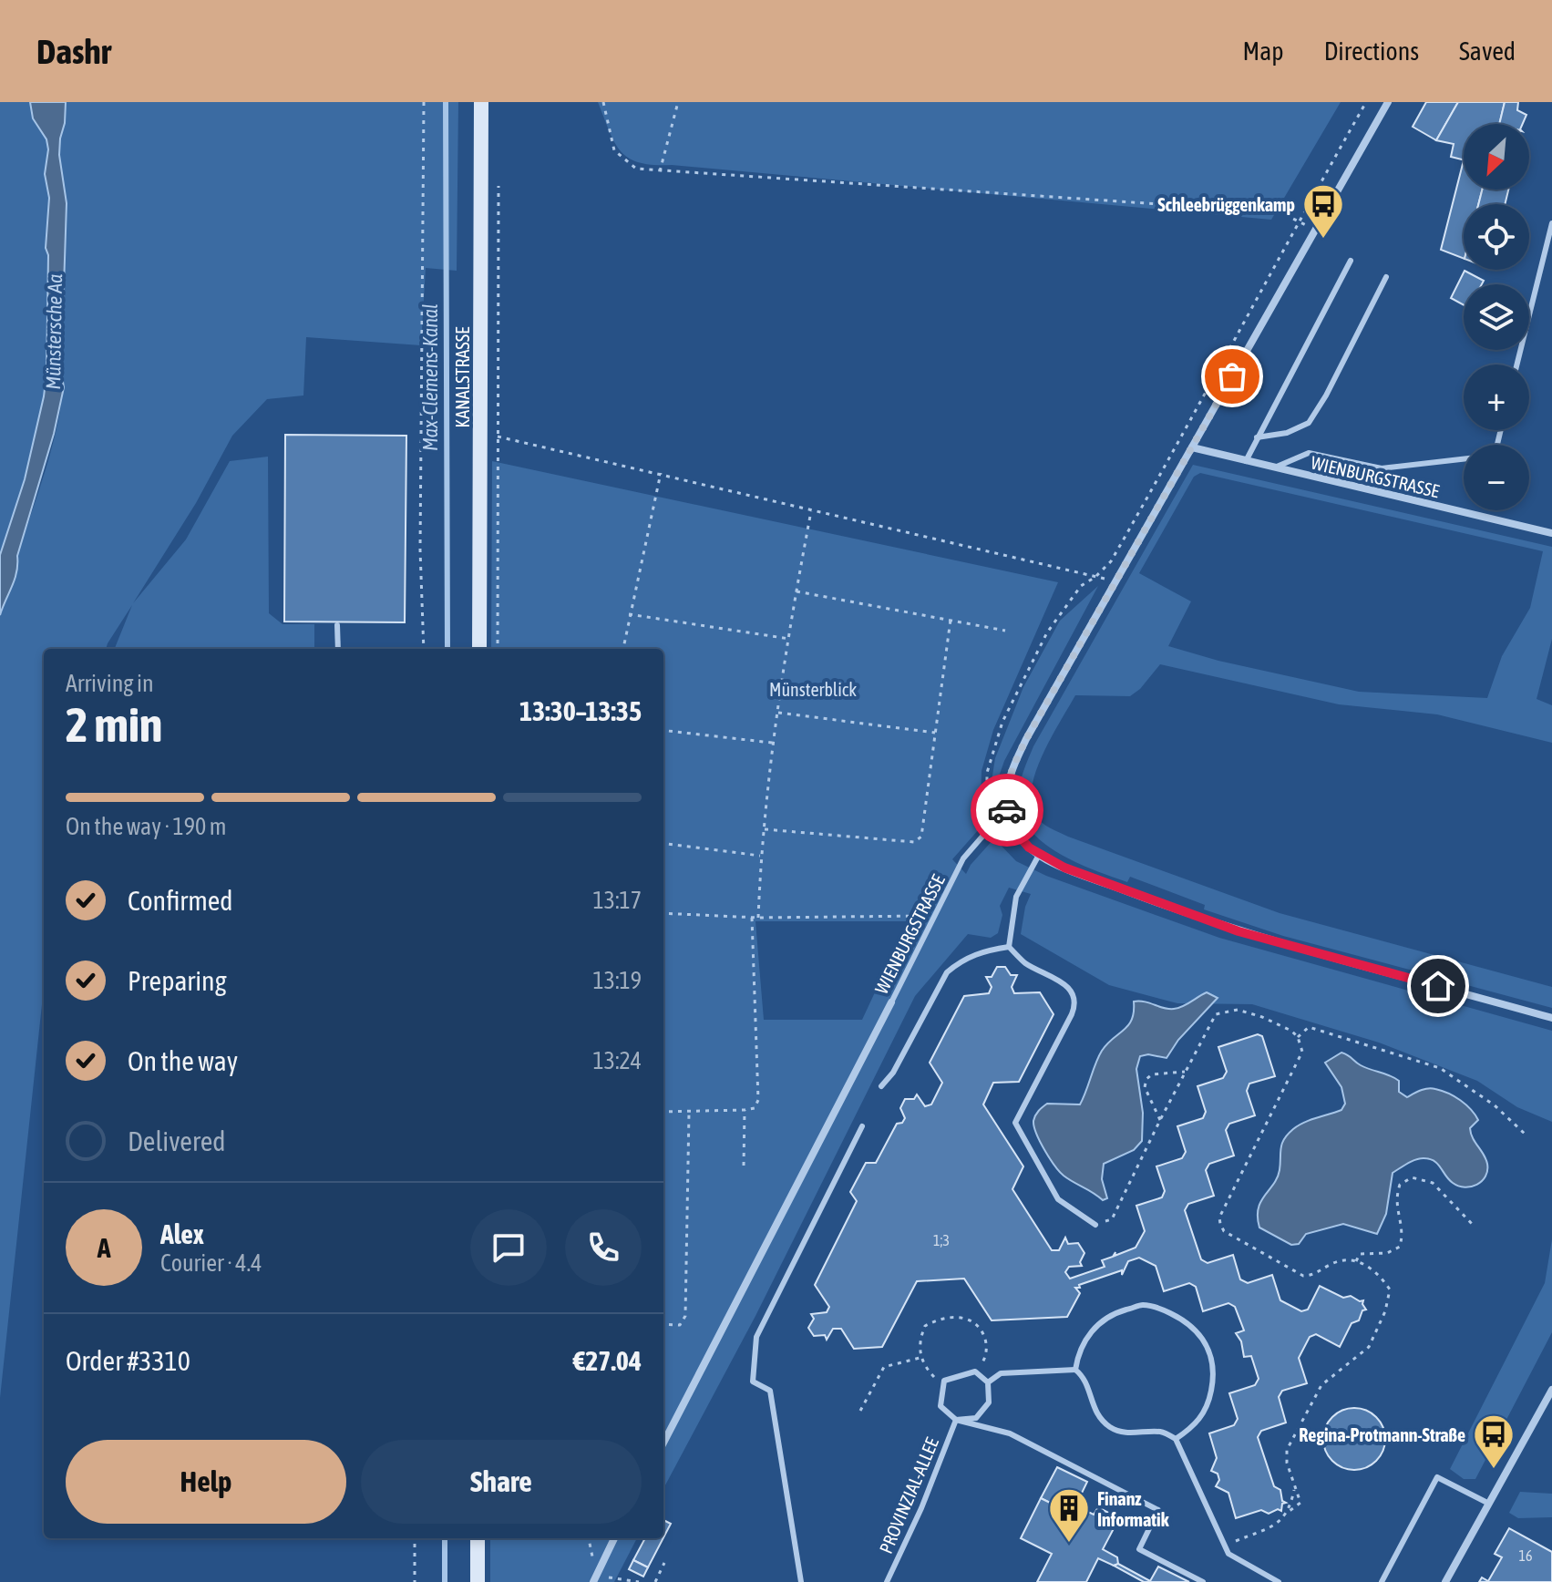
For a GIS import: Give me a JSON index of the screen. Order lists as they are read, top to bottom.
{
  "streets": {
    "main road": ["KANALSTRASSE"],
    "street": ["WIENBURGSTRASSE"],
    "lane": ["PROVINZIAL-ALLEE"]
  },
  "water": ["Münstersche Aa", "Max-Clemens-Kanal"],
  "parks": ["Münsterblick"],
  "places": {
    "bus stop": ["Schleebrüggenkamp", "Regina-Protmann-Straße"],
    "building": ["Finanz Informatik"]
  },
  "house_numbers": ["1;3", "16"],
  "north": "bottom left",
  "page": {
    "header": "Dashr",
    "nav": ["Map", "Directions", "Saved"],
    "map_buttons": ["+", "−"],
    "heading": ["2 min", "Arriving in", "13:30–13:35"],
    "panel": [
      "Alex",
      "Courier · 4.4",
      "Order #3310",
      "€27.04"
    ],
    "bar": "On the way · 190 m",
    "list": [
      ["Confirmed", "13:17"],
      ["Preparing", "13:19"],
      ["On the way", "13:24"],
      "Delivered"
    ],
    "round": "A",
    "buttons": ["Help", "Share"]
  }
}
